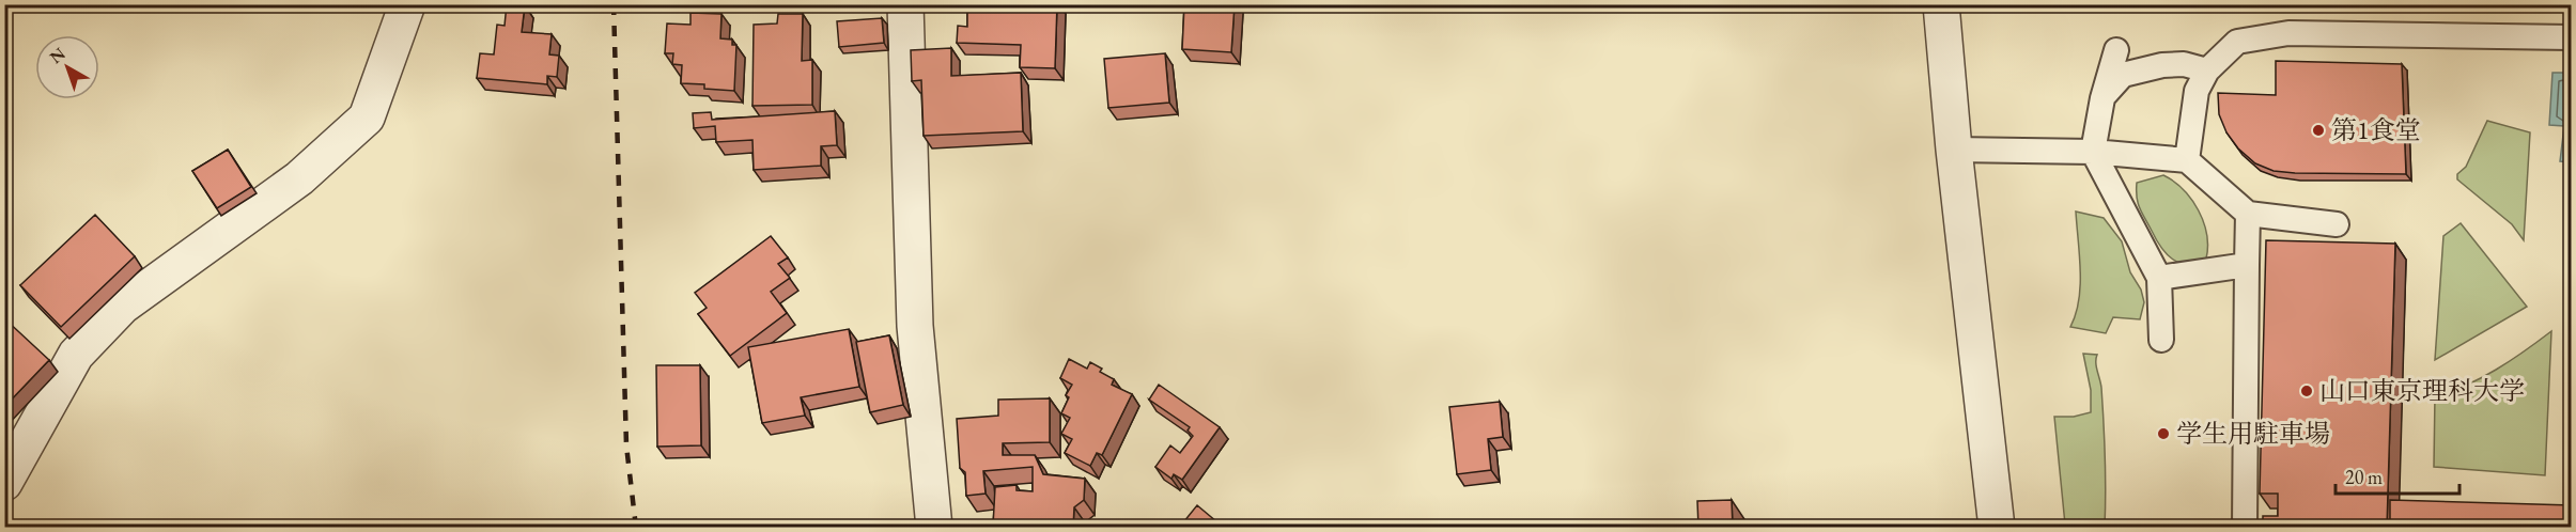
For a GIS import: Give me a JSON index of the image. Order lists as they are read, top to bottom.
{
  "places": ["第1食堂", "山口東京理科大学", "学生用駐車場"],
  "scale_bar": "20 m",
  "north": "top left"
}
